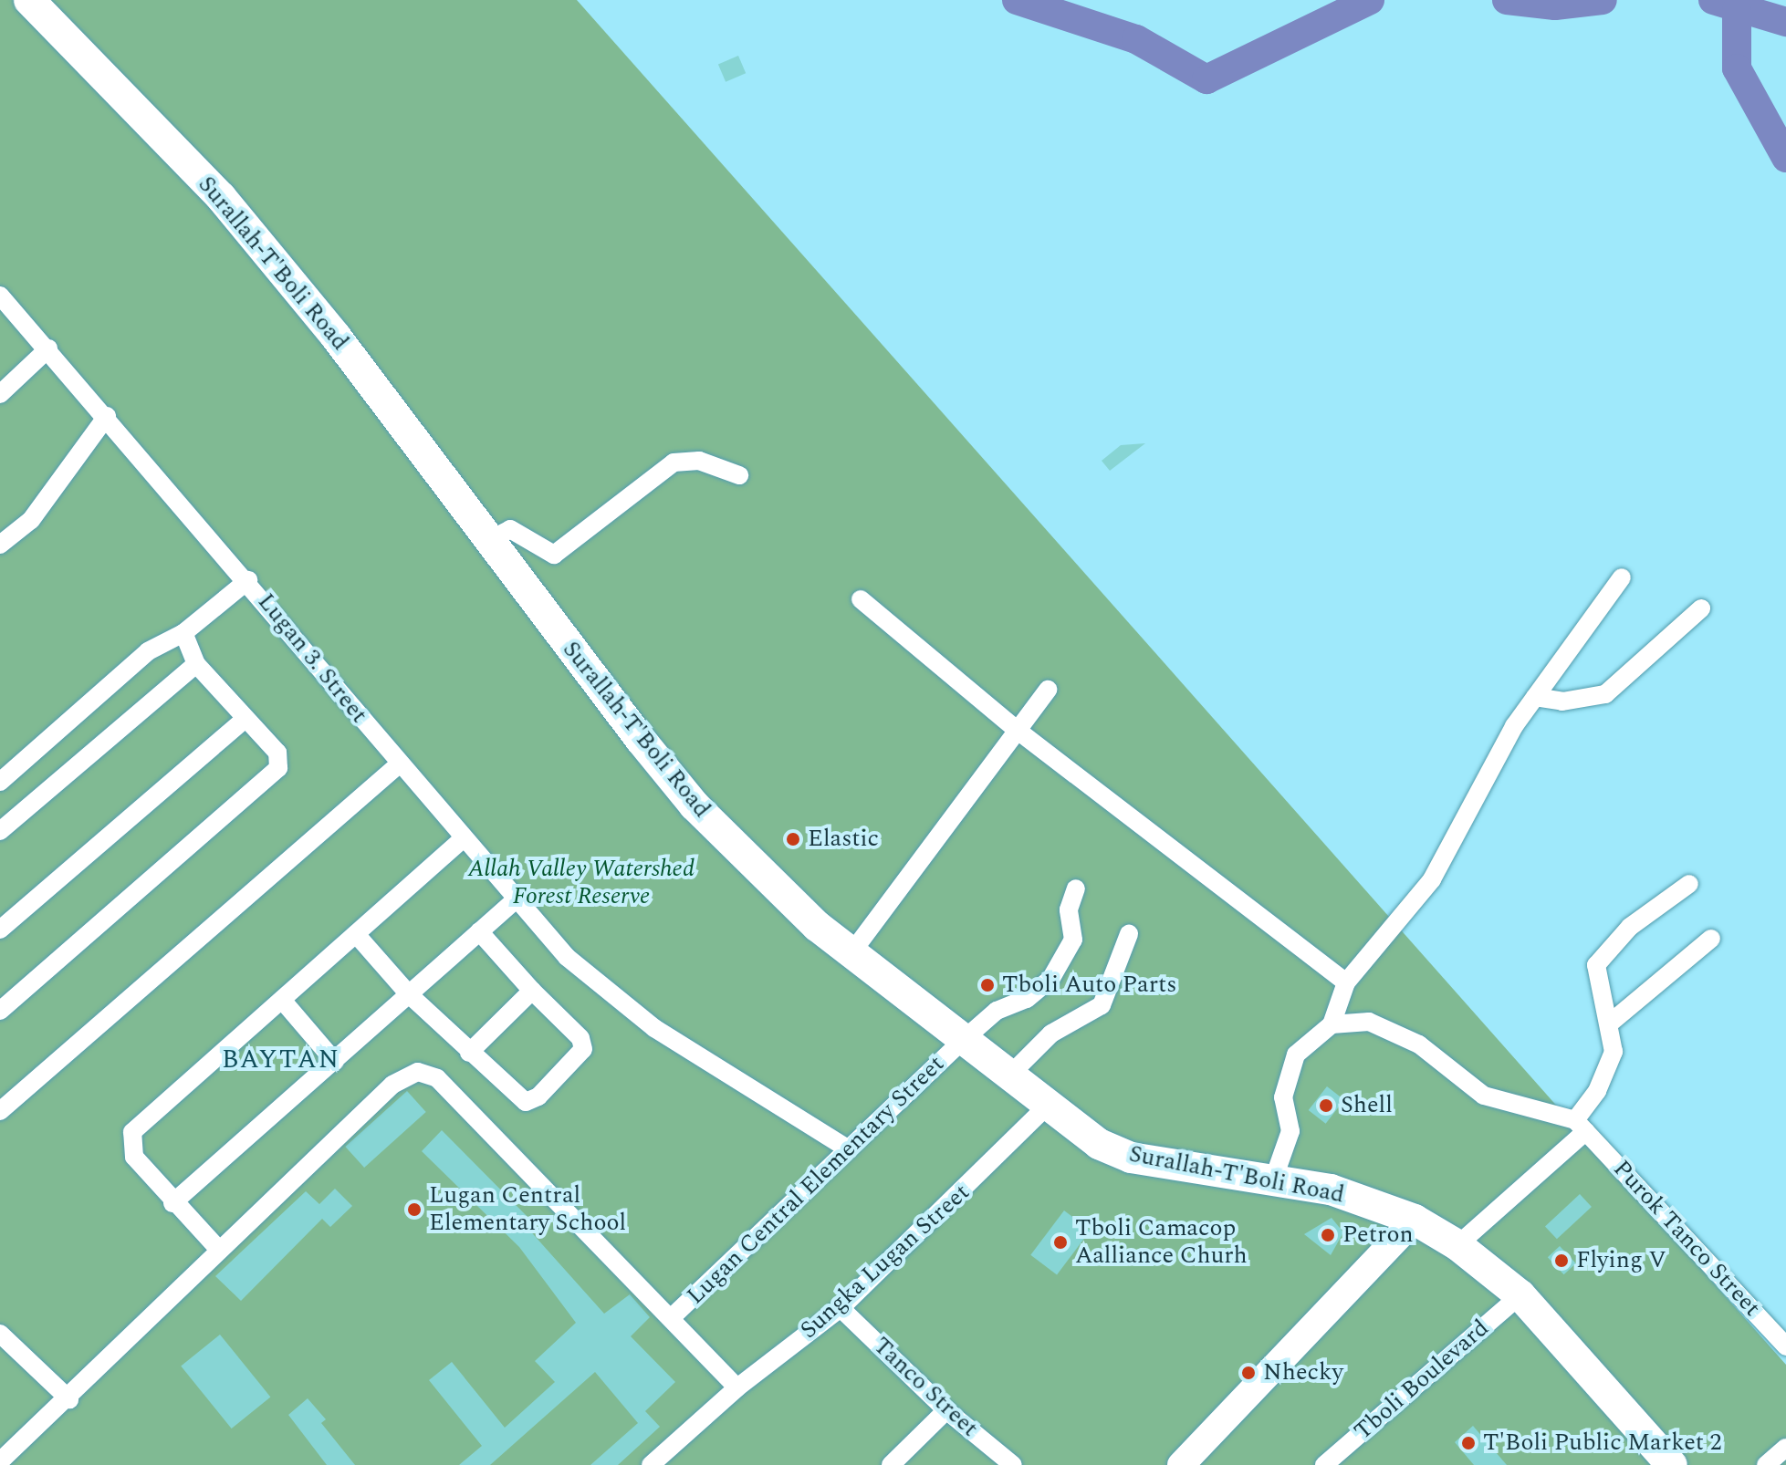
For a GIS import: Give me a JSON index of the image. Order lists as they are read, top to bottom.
{
  "streets": {
    "main road": ["Surallah-T'Boli Road"],
    "street": [
      "Lugan 3. Street",
      "Lugan Central Elementary Street",
      "Purok Tanco Street",
      "Sungka Lugan Street",
      "Tboli Boulevard",
      "Tanco Street"
    ]
  },
  "crossings": [
    ["Surallah-T'Boli Road", "Lugan Central Elementary Street"],
    ["Surallah-T'Boli Road", "Sungka Lugan Street"],
    ["Surallah-T'Boli Road", "Tboli Boulevard"],
    ["Lugan 3. Street", "Lugan Central Elementary Street"],
    ["Sungka Lugan Street", "Tanco Street"]
  ],
  "districts": ["BAYTAN"],
  "parks": ["Allah Valley Watershed Forest Reserve"],
  "places": [
    "Elastic",
    "Tboli Auto Parts",
    "Shell",
    "Lugan Central Elementary School",
    "Petron",
    "Tboli Camacop Aalliance Churh",
    "Flying V",
    "Nhecky",
    "T'Boli Public Market 2"
  ]
}
